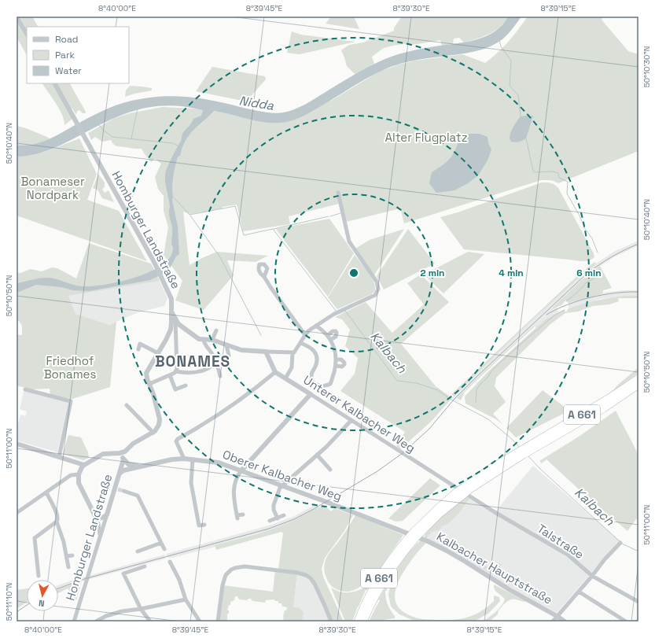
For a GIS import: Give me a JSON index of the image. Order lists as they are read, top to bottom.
{
  "streets": {
    "highway": ["A 661"],
    "street": [
      "Homburger Landstraße",
      "Unterer Kalbacher Weg",
      "Oberer Kalbacher Weg",
      "Talstraße",
      "Kalbacher Hauptstraße"
    ]
  },
  "crossings": [
    ["Homburger Landstraße", "Oberer Kalbacher Weg"],
    ["Unterer Kalbacher Weg", "Talstraße"],
    ["A 661", "Oberer Kalbacher Weg"],
    ["A 661", "Kalbacher Hauptstraße"],
    ["Oberer Kalbacher Weg", "Kalbacher Hauptstraße"]
  ],
  "districts": ["BONAMES"],
  "water": ["Nidda", "Kalbach"],
  "parks": ["Alter Flugplatz", "Bonameser Nordpark", "Friedhof Bonames"],
  "legend": ["Road", "Park", "Water"],
  "north": "bottom",
  "coordinates": [
    "8°40'00\"E",
    "8°39'45\"E",
    "8°39'30\"E",
    "8°39'15\"E",
    "50°10'30\"N",
    "50°10'40\"N",
    "50°10'50\"N",
    "50°11'00\"N",
    "50°11'10\"N"
  ],
  "rings": ["2 min", "4 min", "6 min"]
}
